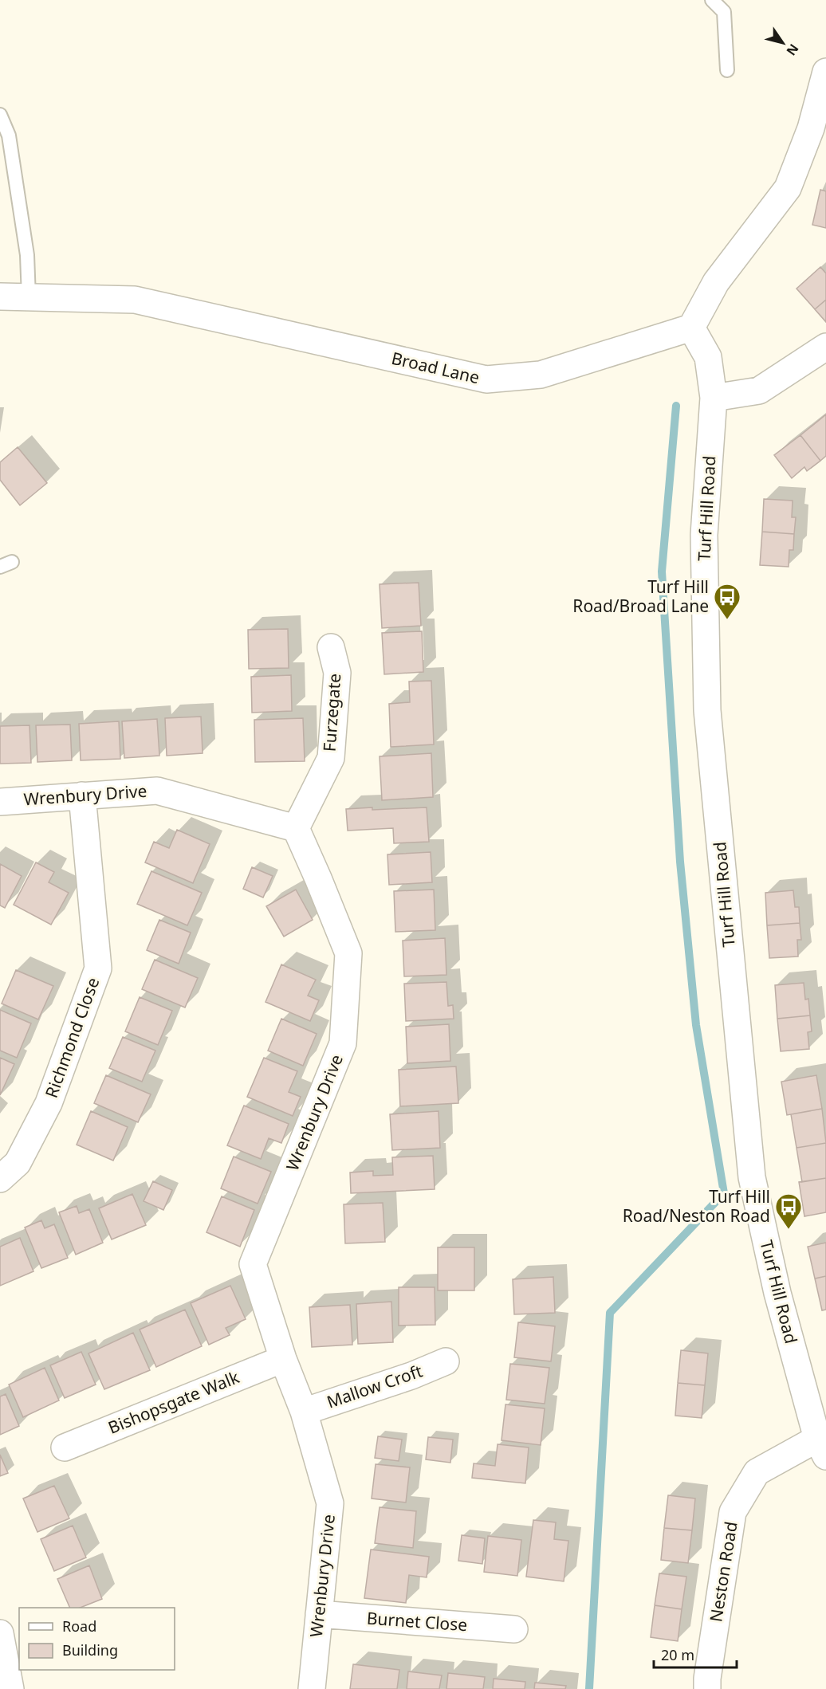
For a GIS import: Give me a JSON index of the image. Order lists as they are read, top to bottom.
{
  "streets": {
    "street": [
      "Broad Lane",
      "Turf Hill Road",
      "Furzegate",
      "Wrenbury Drive",
      "Richmond Close",
      "Mallow Croft",
      "Bishopsgate Walk",
      "Neston Road",
      "Burnet Close"
    ]
  },
  "crossings": [
    ["Broad Lane", "Turf Hill Road"],
    ["Turf Hill Road", "Neston Road"],
    ["Furzegate", "Wrenbury Drive"],
    ["Wrenbury Drive", "Richmond Close"],
    ["Wrenbury Drive", "Mallow Croft"],
    ["Wrenbury Drive", "Bishopsgate Walk"],
    ["Wrenbury Drive", "Burnet Close"]
  ],
  "places": {
    "bus stop": ["Turf Hill Road/Broad Lane", "Turf Hill Road/Neston Road"]
  },
  "legend": ["Road", "Building"],
  "scale_bar": "20 m",
  "north": "bottom right"
}
